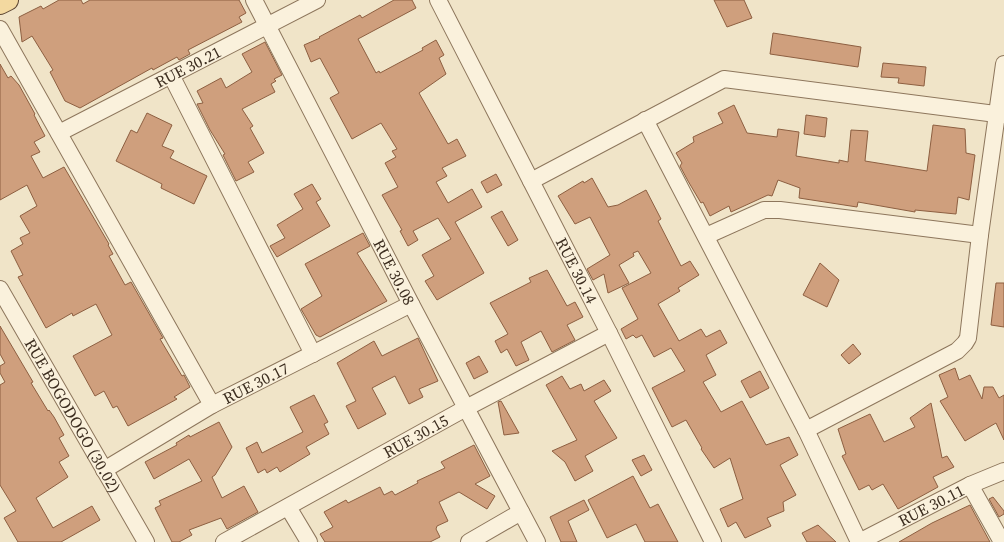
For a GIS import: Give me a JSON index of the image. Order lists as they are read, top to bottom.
{
  "streets": {
    "street": [
      "RUE 30.21",
      "RUE 30.14",
      "RUE 30.08",
      "RUE 30.17",
      "RUE BOGODOGO (30.02)",
      "RUE 30.15",
      "RUE 30.11"
    ]
  },
  "crossings": [
    ["RUE 30.21", "RUE 30.08"],
    ["RUE 30.14", "RUE 30.15"],
    ["RUE 30.08", "RUE 30.17"],
    ["RUE 30.08", "RUE 30.15"],
    ["RUE 30.17", "RUE BOGODOGO (30.02)"]
  ]
}
